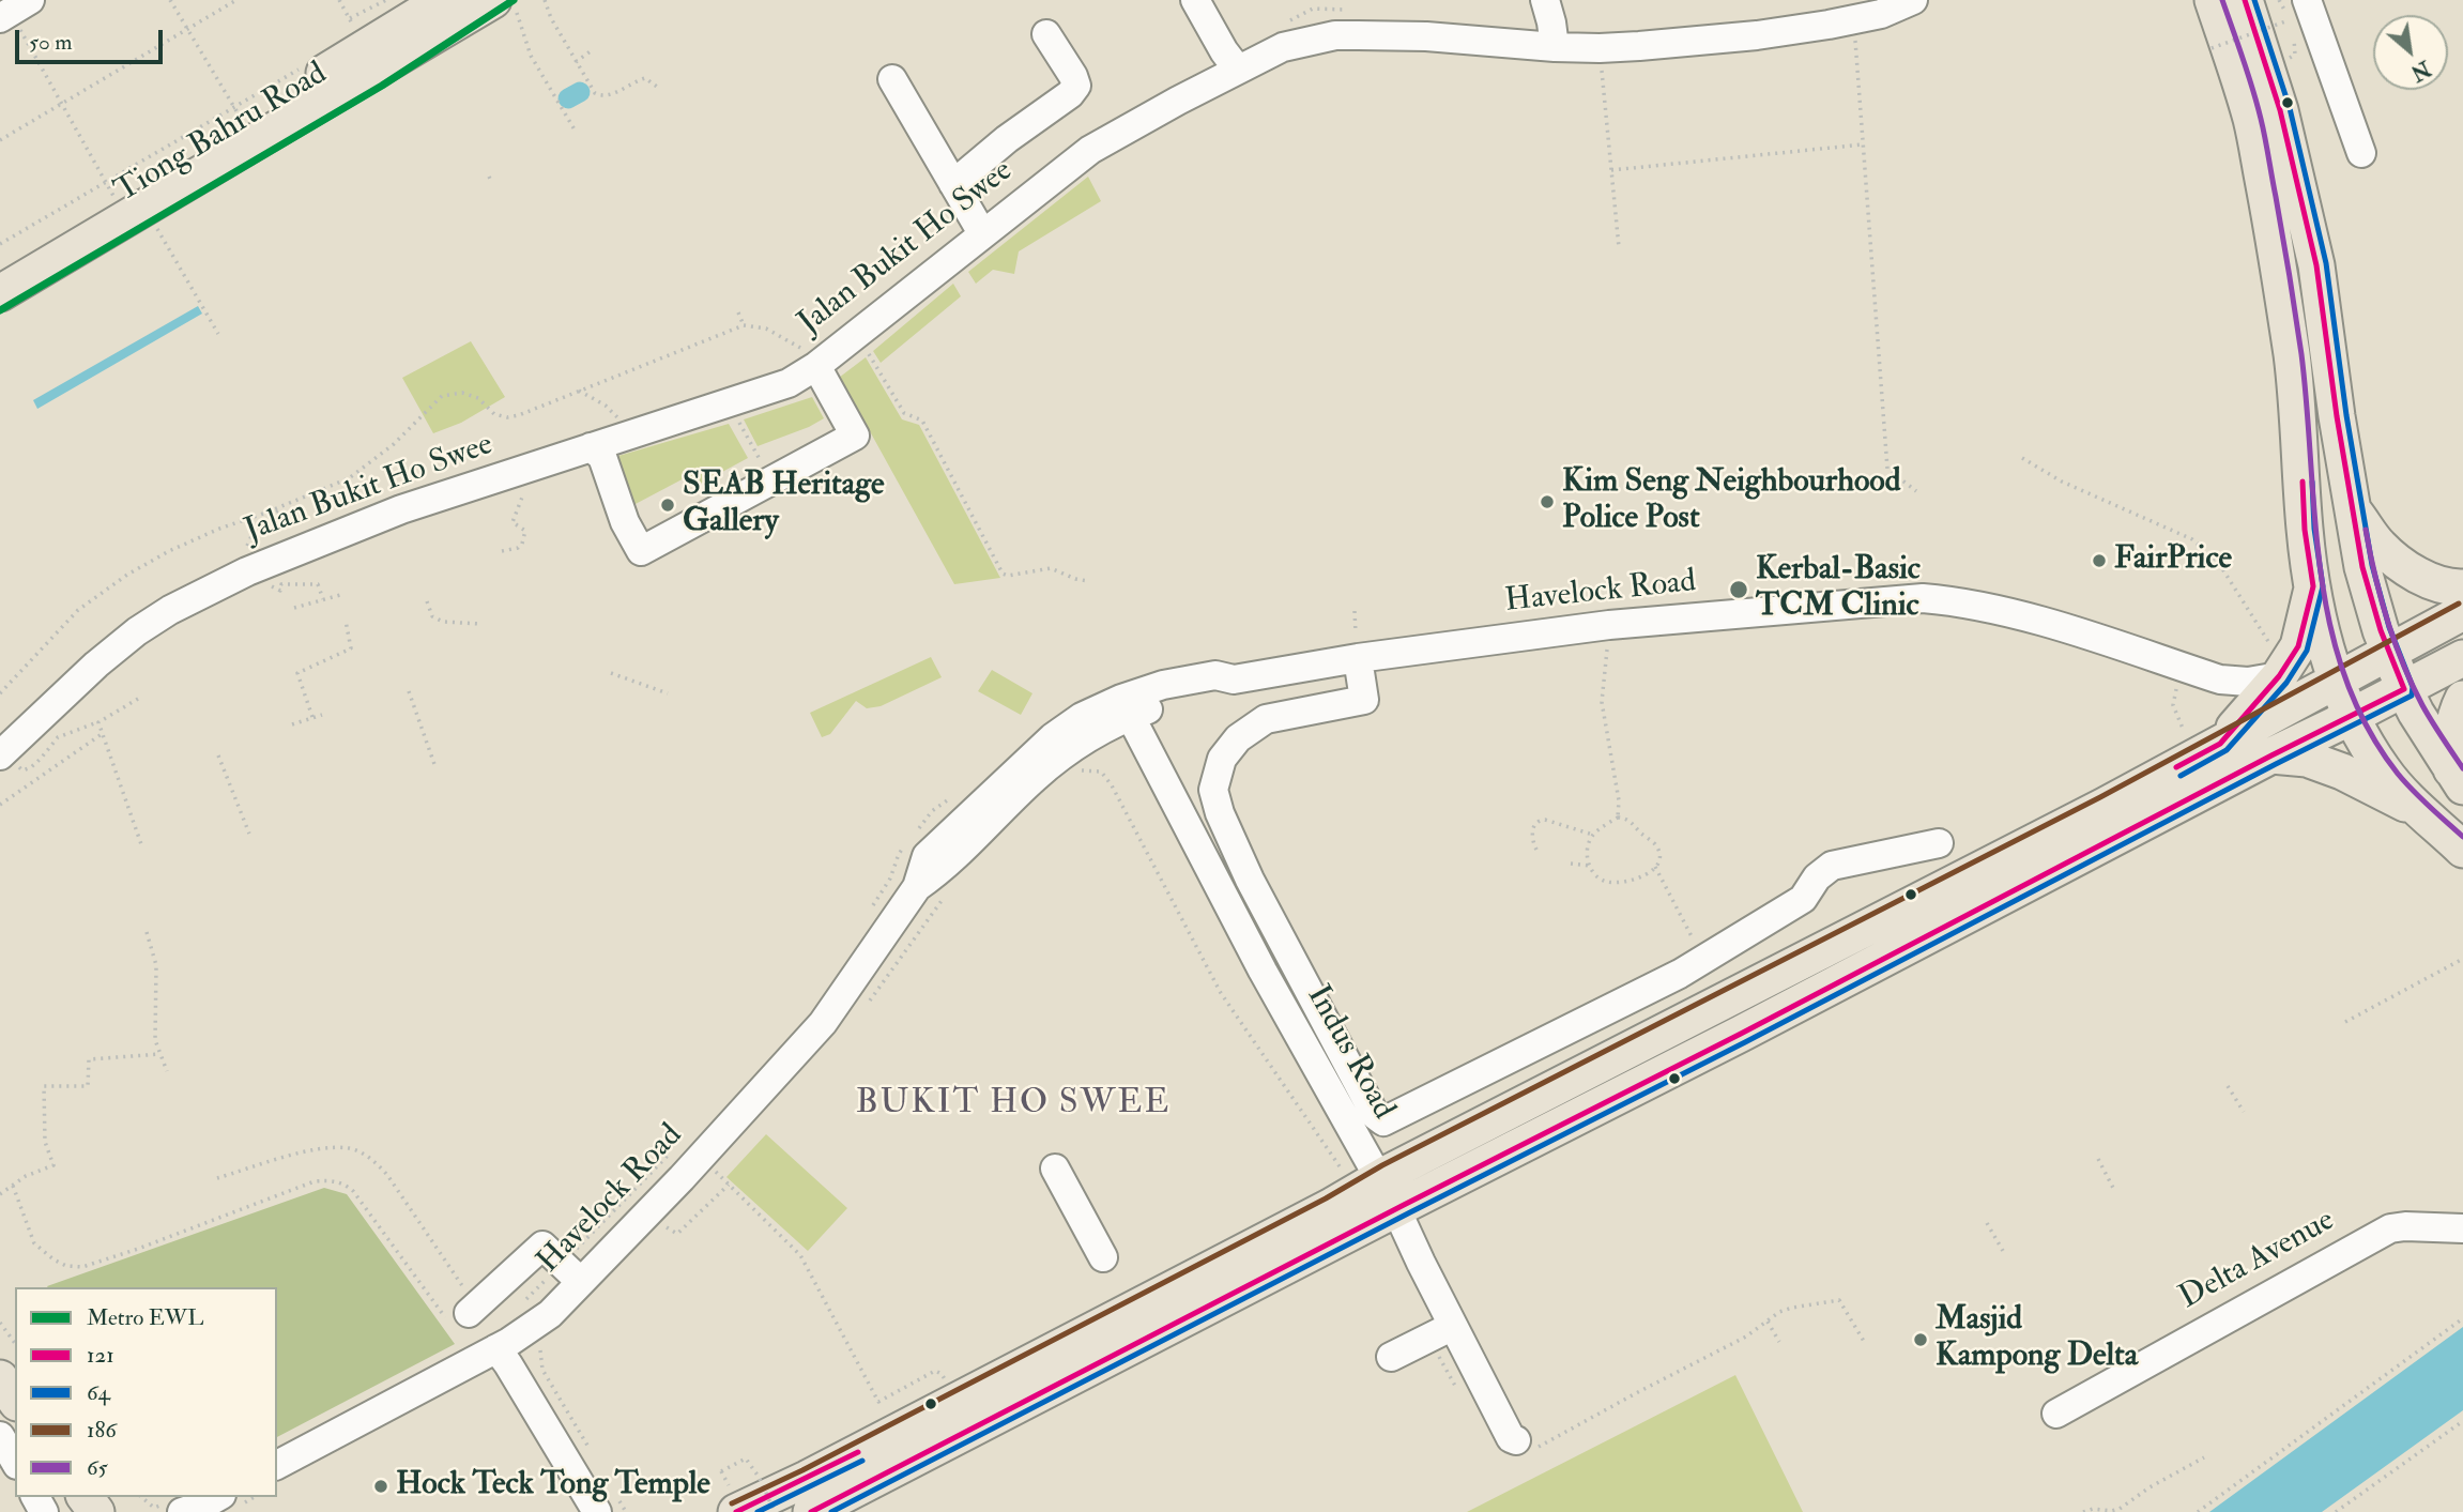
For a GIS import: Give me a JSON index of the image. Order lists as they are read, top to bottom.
{
  "streets": {
    "main road": ["Tiong Bahru Road"],
    "street": [
      "Jalan Bukit Ho Swee",
      "Havelock Road",
      "Indus Road",
      "Delta Avenue"
    ]
  },
  "crossings": [
    ["Havelock Road", "Indus Road"]
  ],
  "districts": ["BUKIT HO SWEE"],
  "places": [
    "Kim Seng Neighbourhood Police Post",
    "SEAB Heritage Gallery",
    "FairPrice",
    "Kerbal-Basic TCM Clinic",
    "Masjid Kampong Delta",
    "Hock Teck Tong Temple"
  ],
  "lines": [
    "metro line EWL",
    "transit line 121",
    "transit line 64",
    "transit line 65",
    "transit line 186"
  ],
  "legend": [
    "Metro EWL",
    "121",
    "64",
    "186",
    "65"
  ],
  "scale_bar": "50 m",
  "north": "bottom right"
}
